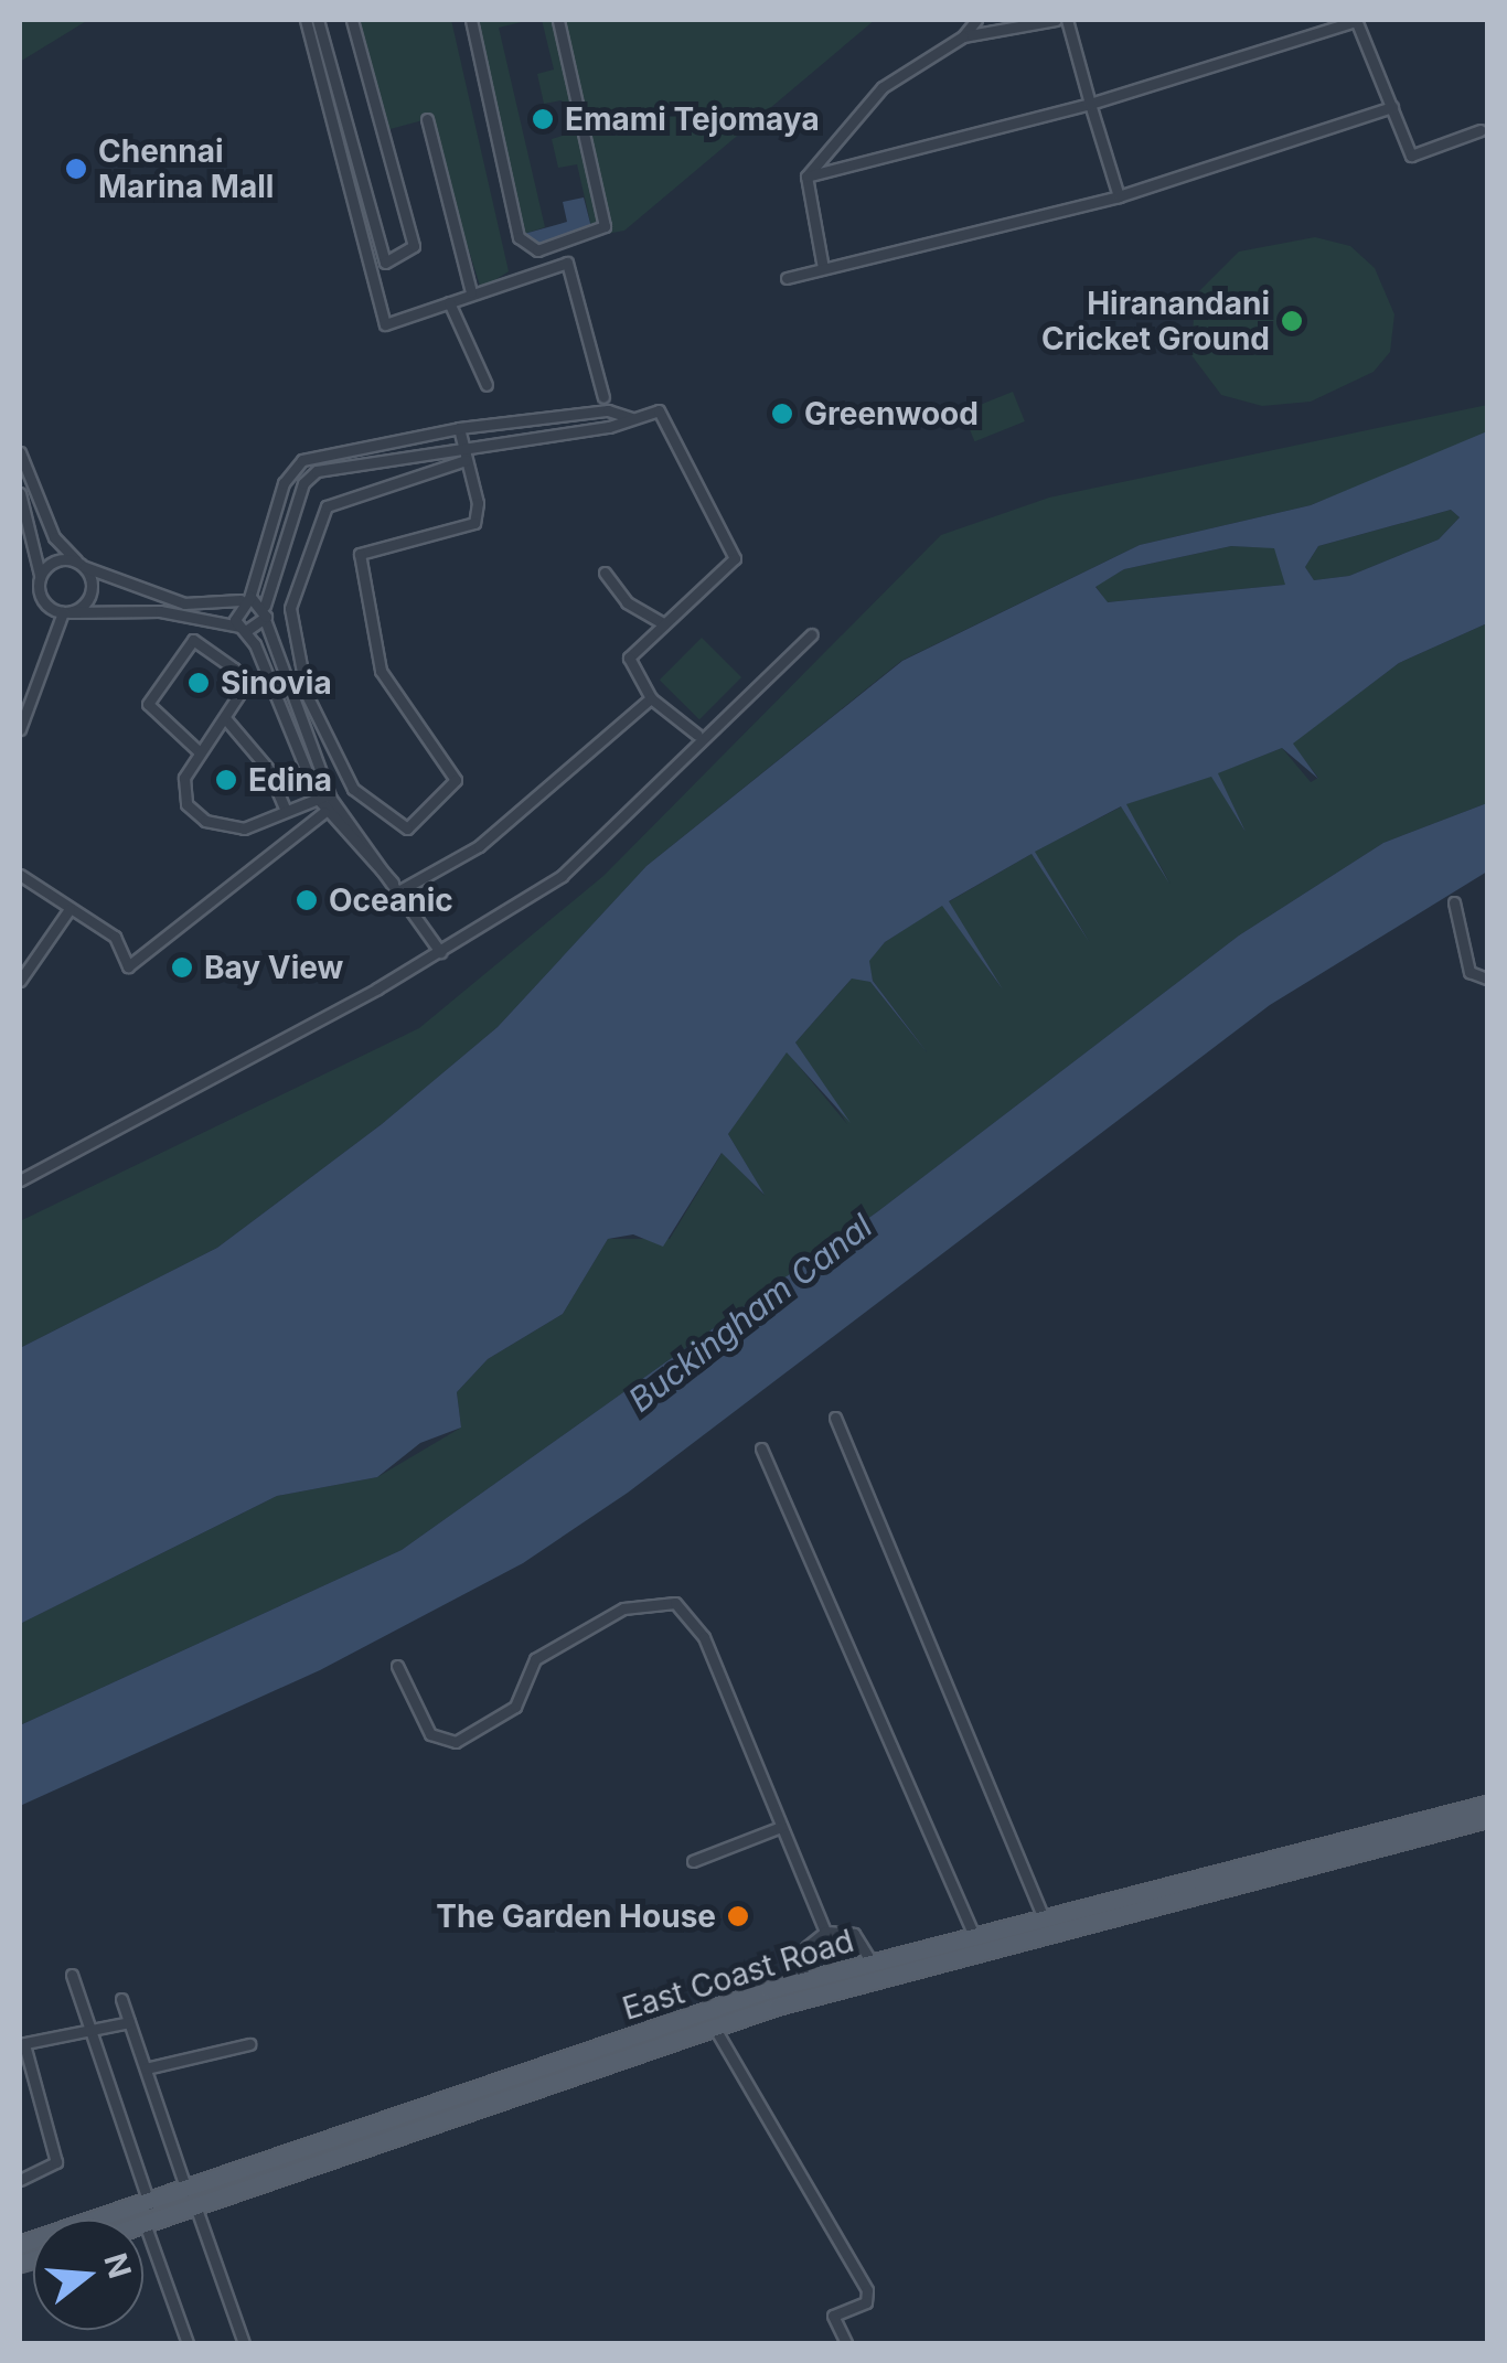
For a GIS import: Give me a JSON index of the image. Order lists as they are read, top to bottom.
{
  "streets": {
    "main road": ["East Coast Road"]
  },
  "water": ["Buckingham Canal"],
  "places": [
    "Emami Tejomaya",
    "Chennai Marina Mall",
    "Hiranandani Cricket Ground",
    "Greenwood",
    "Sinovia",
    "Edina",
    "Oceanic",
    "Bay View",
    "The Garden House"
  ],
  "north": "right"
}
